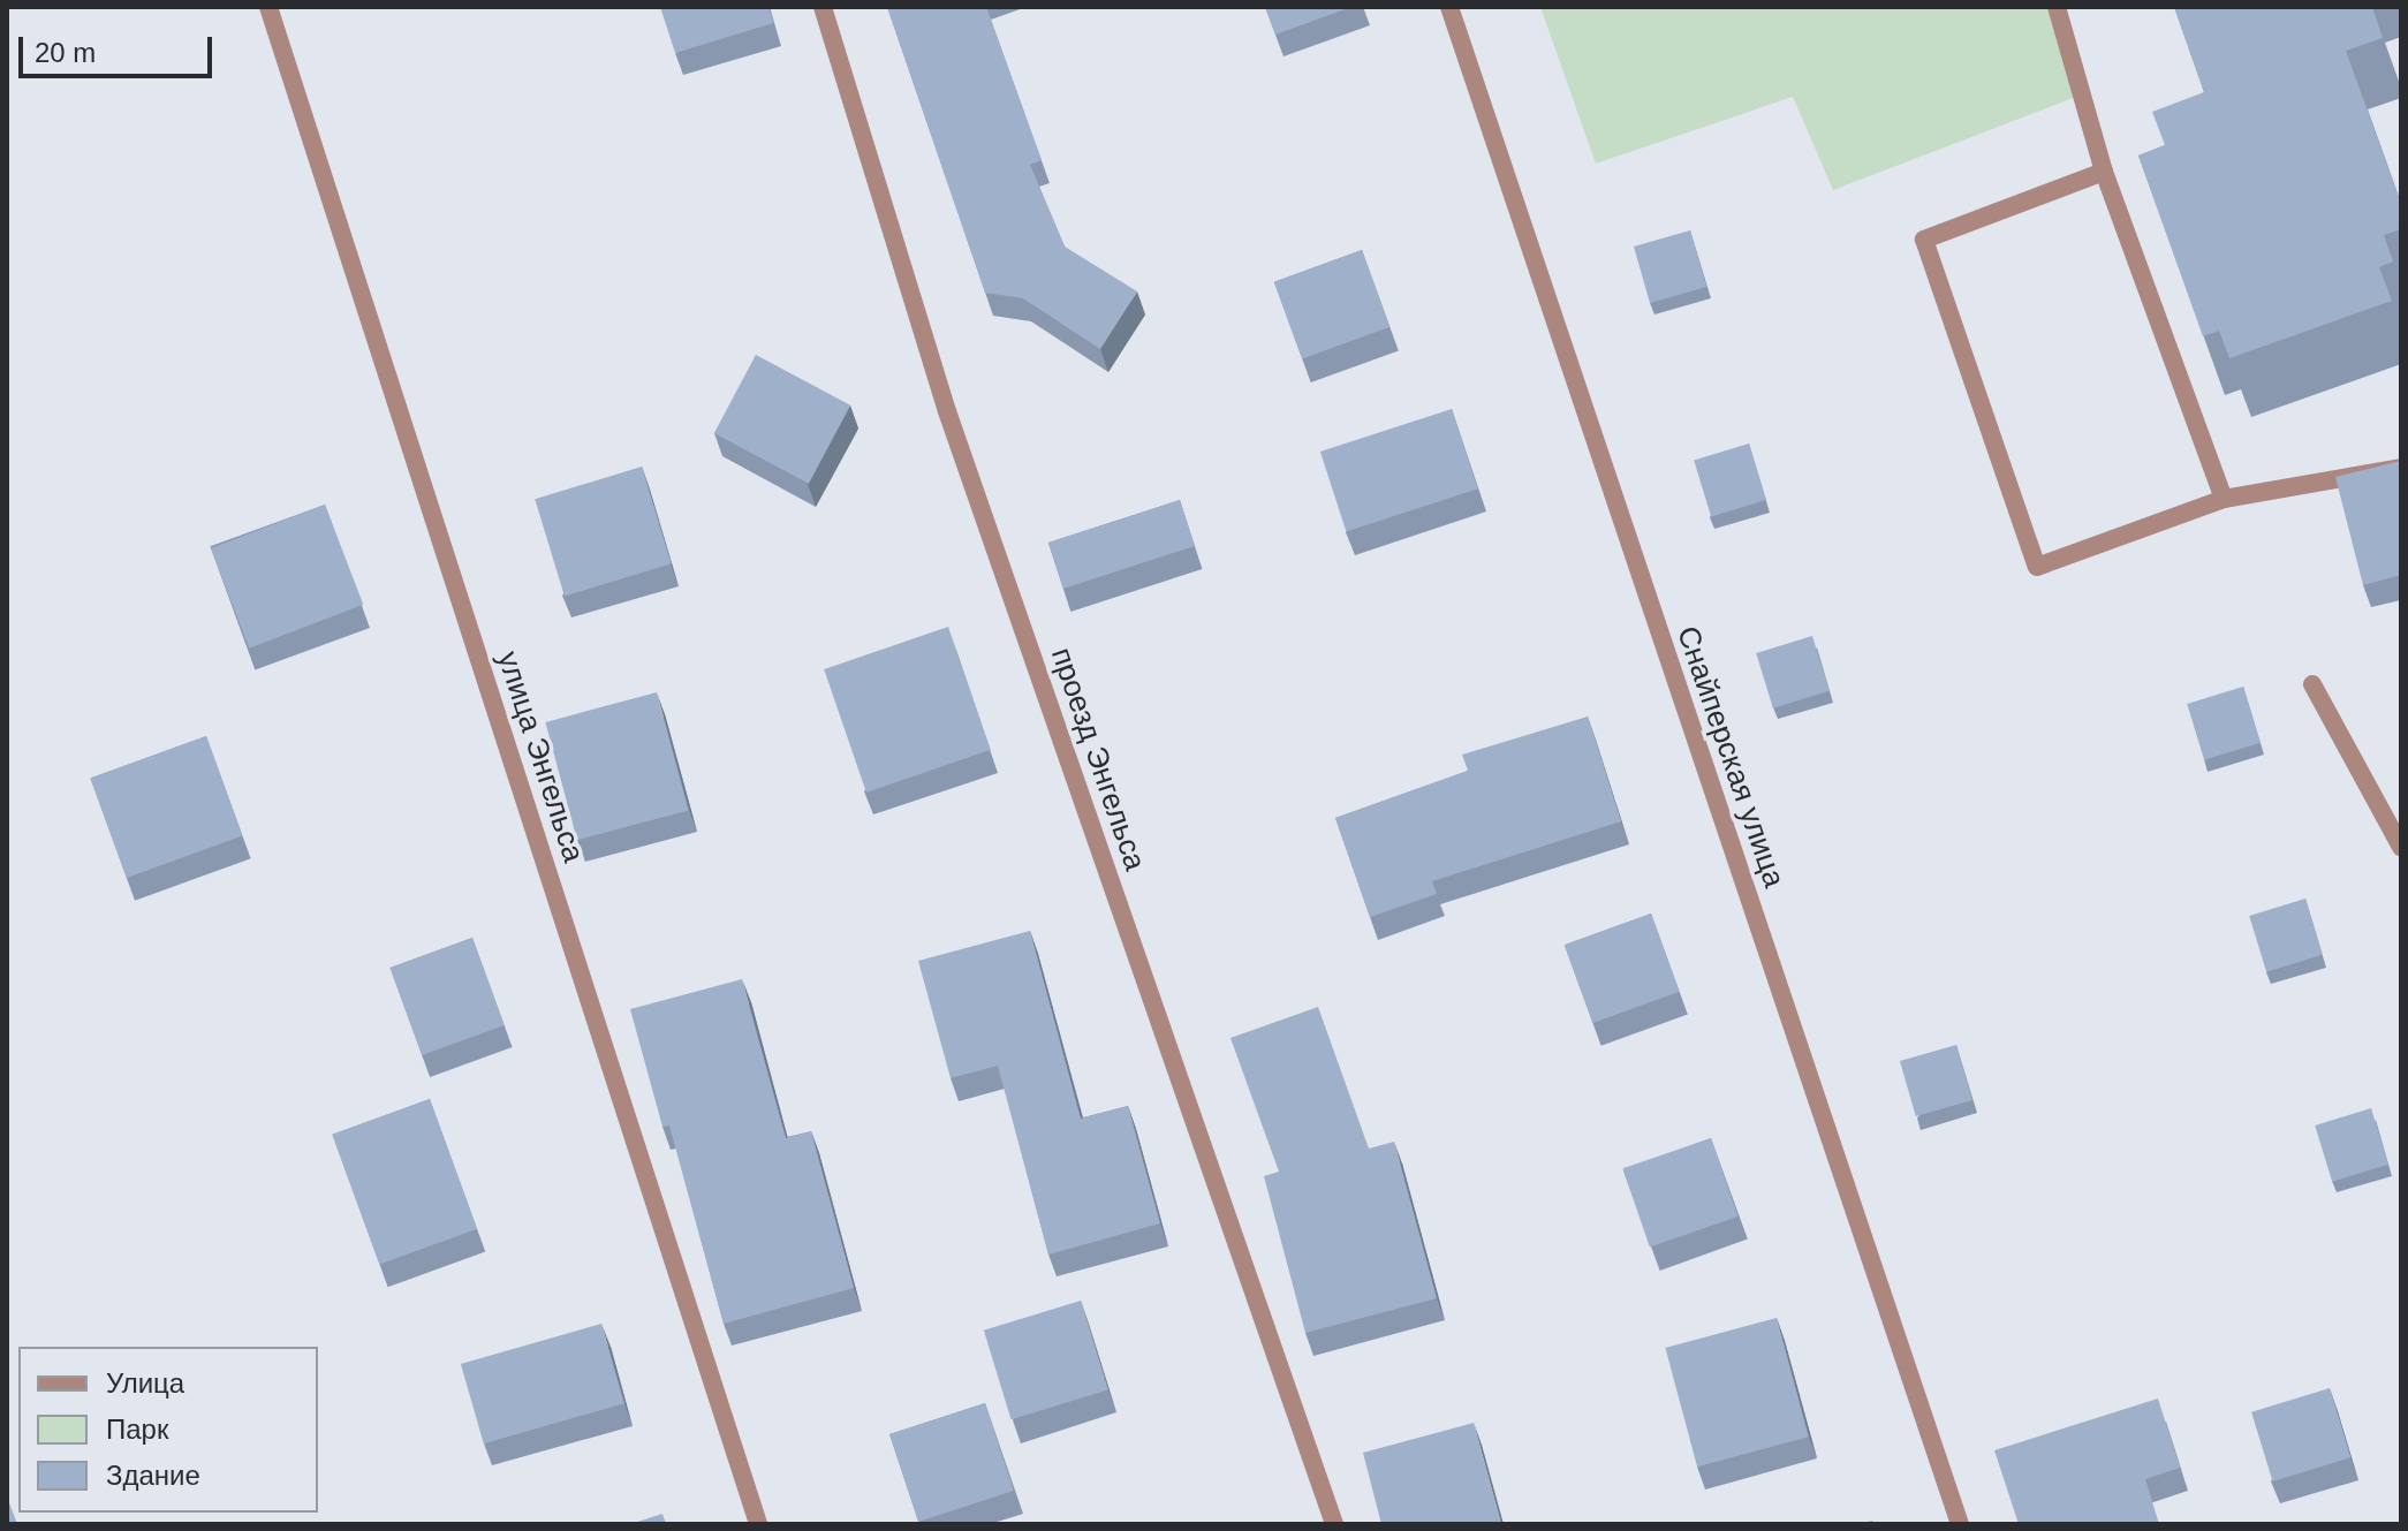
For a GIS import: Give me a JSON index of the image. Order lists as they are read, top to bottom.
{
  "streets": {
    "street": ["улица Энгельса", "Снайперская улица", "проезд Энгельса"]
  },
  "legend": ["Улица", "Парк", "Здание"],
  "scale_bar": "20 m"
}
